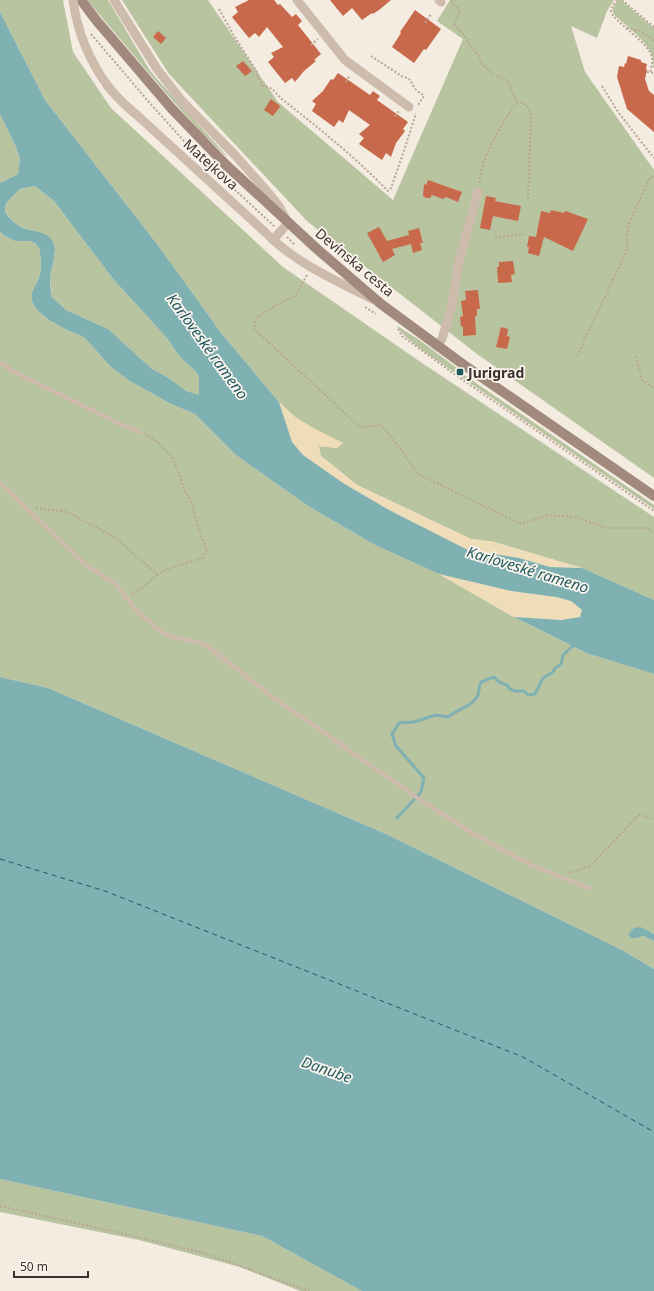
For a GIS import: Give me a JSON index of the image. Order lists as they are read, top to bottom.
{
  "streets": {
    "street": ["Matejkova", "Devínska cesta"]
  },
  "crossings": [
    ["Matejkova", "Devínska cesta"]
  ],
  "water": ["Karloveské rameno", "Danube"],
  "places": {
    "transit": ["Jurigrad"]
  },
  "scale_bar": "50 m"
}
